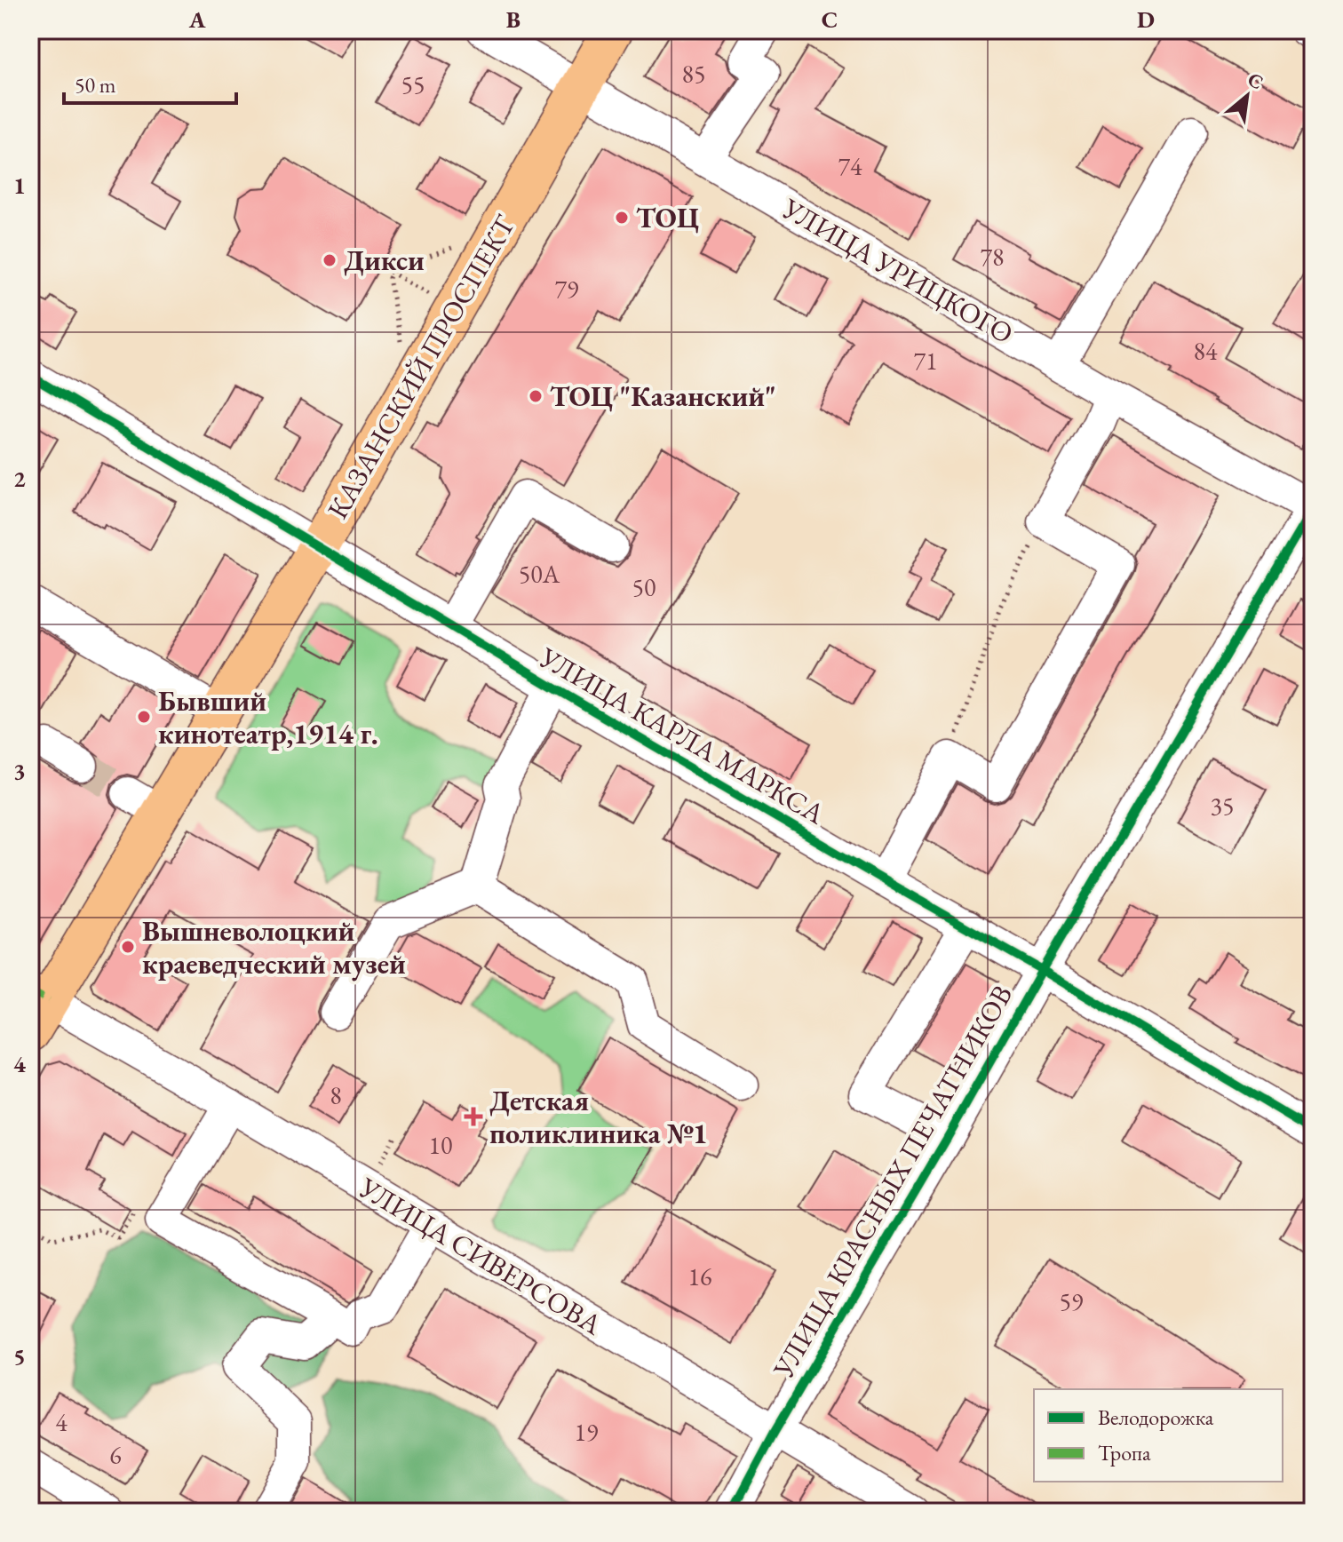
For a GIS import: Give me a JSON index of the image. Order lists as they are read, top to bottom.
{
  "streets": {
    "main road": ["КАЗАНСКИЙ ПРОСПЕКТ"],
    "street": [
      "УЛИЦА УРИЦКОГО",
      "УЛИЦА КАРЛА МАРКСА",
      "УЛИЦА КРАСНЫХ ПЕЧАТНИКОВ",
      "УЛИЦА СИВЕРСОВА"
    ]
  },
  "crossings": [
    ["УЛИЦА УРИЦКОГО", "КАЗАНСКИЙ ПРОСПЕКТ"],
    ["УЛИЦА УРИЦКОГО", "УЛИЦА КРАСНЫХ ПЕЧАТНИКОВ"],
    ["КАЗАНСКИЙ ПРОСПЕКТ", "УЛИЦА КАРЛА МАРКСА"],
    ["КАЗАНСКИЙ ПРОСПЕКТ", "УЛИЦА СИВЕРСОВА"],
    ["УЛИЦА КАРЛА МАРКСА", "УЛИЦА КРАСНЫХ ПЕЧАТНИКОВ"],
    ["УЛИЦА КРАСНЫХ ПЕЧАТНИКОВ", "УЛИЦА СИВЕРСОВА"]
  ],
  "places": {
    "other": [
      "ТОЦ",
      "Дикси",
      "ТОЦ \"Казанский\"",
      "Бывший кинотеатр,1914 г.",
      "Вышневолоцкий краеведческий музей"
    ],
    "health": ["Детская поликлиника №1"]
  },
  "house_numbers": [
    "85",
    "55",
    "74",
    "78",
    "79",
    "84",
    "71",
    "50А",
    "50",
    "35",
    "8",
    "10",
    "16",
    "59",
    "4",
    "19",
    "6"
  ],
  "legend": ["Велодорожка", "Тропа"],
  "scale_bar": "50 m",
  "north": "top right",
  "grid": {
    "columns": [
      "A",
      "B",
      "C",
      "D"
    ],
    "rows": [
      "1",
      "2",
      "3",
      "4",
      "5"
    ]
  }
}
